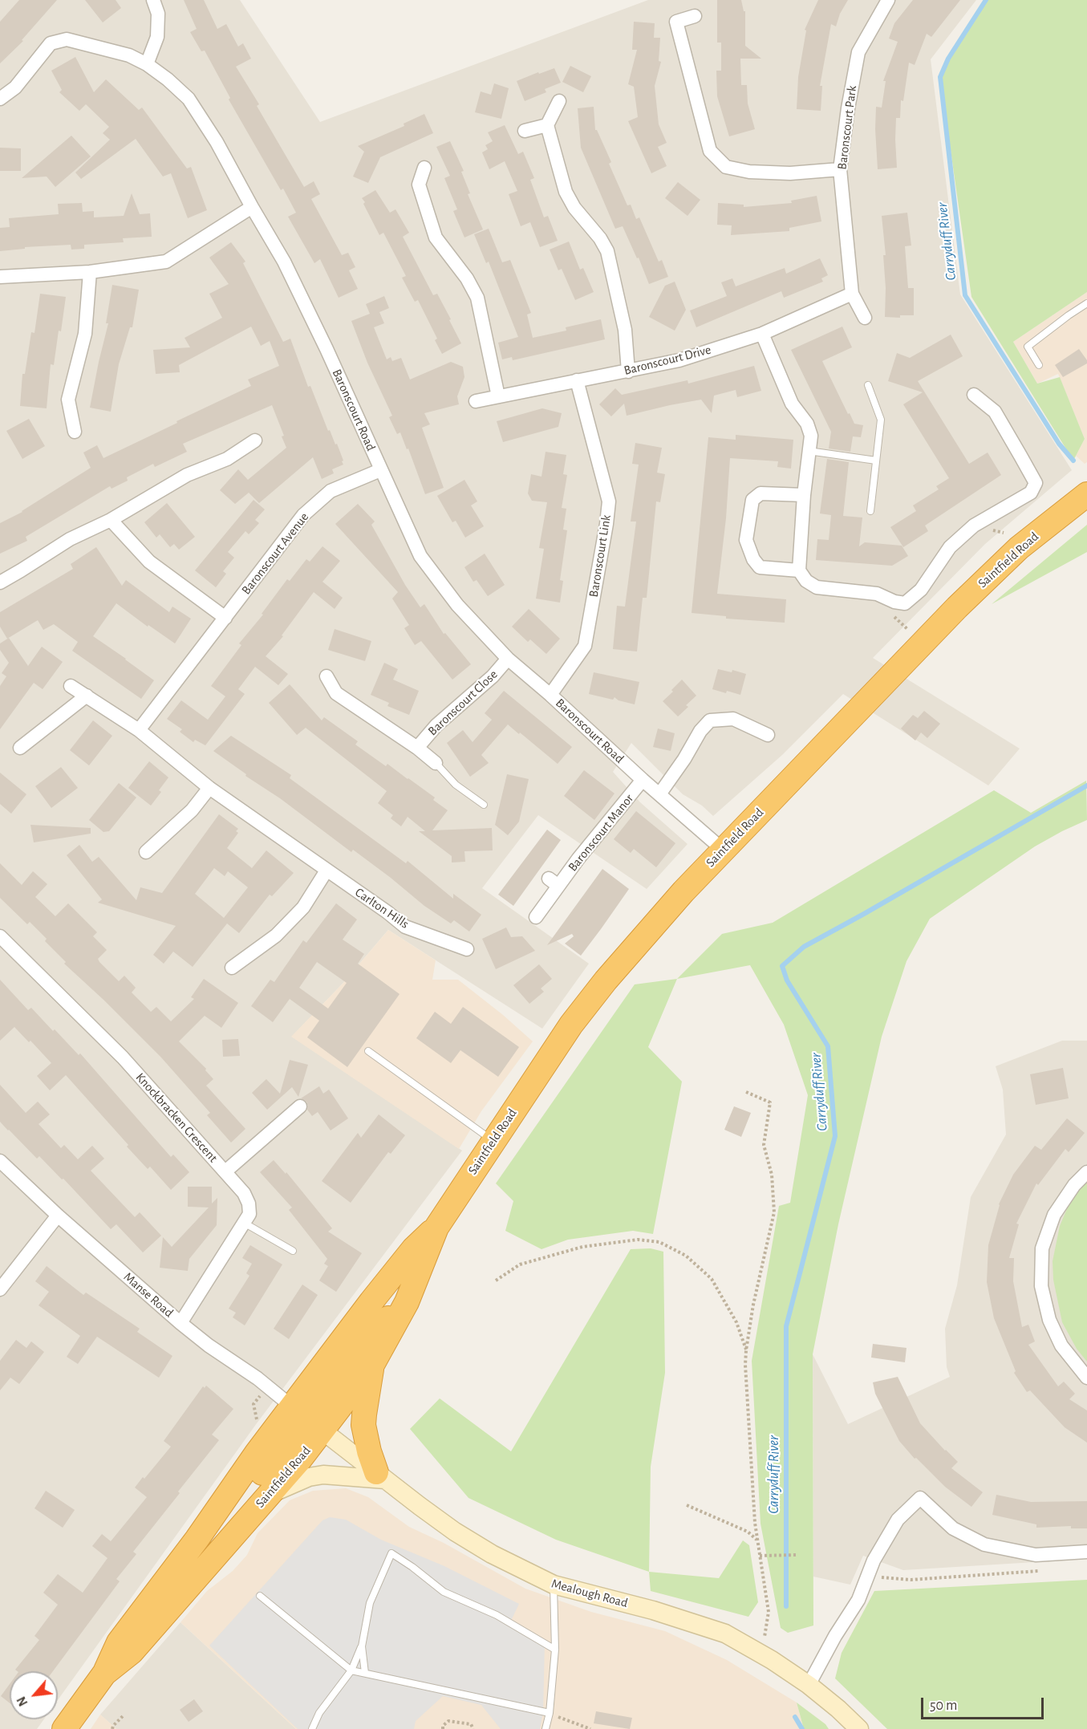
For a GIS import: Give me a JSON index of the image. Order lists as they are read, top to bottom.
{
  "streets": {
    "highway": ["Saintfield Road"],
    "street": [
      "Baronscourt Park",
      "Baronscourt Drive",
      "Baronscourt Road",
      "Baronscourt Avenue",
      "Baronscourt Link",
      "Baronscourt Close",
      "Baronscourt Manor",
      "Carlton Hills",
      "Knockbracken Crescent",
      "Manse Road",
      "Mealough Road"
    ]
  },
  "crossings": [
    ["Baronscourt Park", "Baronscourt Drive"],
    ["Baronscourt Drive", "Baronscourt Link"],
    ["Baronscourt Road", "Baronscourt Avenue"],
    ["Baronscourt Road", "Baronscourt Link"],
    ["Baronscourt Road", "Saintfield Road"],
    ["Baronscourt Road", "Baronscourt Close"],
    ["Baronscourt Road", "Baronscourt Manor"],
    ["Baronscourt Avenue", "Carlton Hills"],
    ["Saintfield Road", "Manse Road"],
    ["Saintfield Road", "Mealough Road"],
    ["Knockbracken Crescent", "Manse Road"],
    ["Manse Road", "Mealough Road"]
  ],
  "water": ["Carryduff River"],
  "scale_bar": "50 m",
  "north": "bottom left"
}
